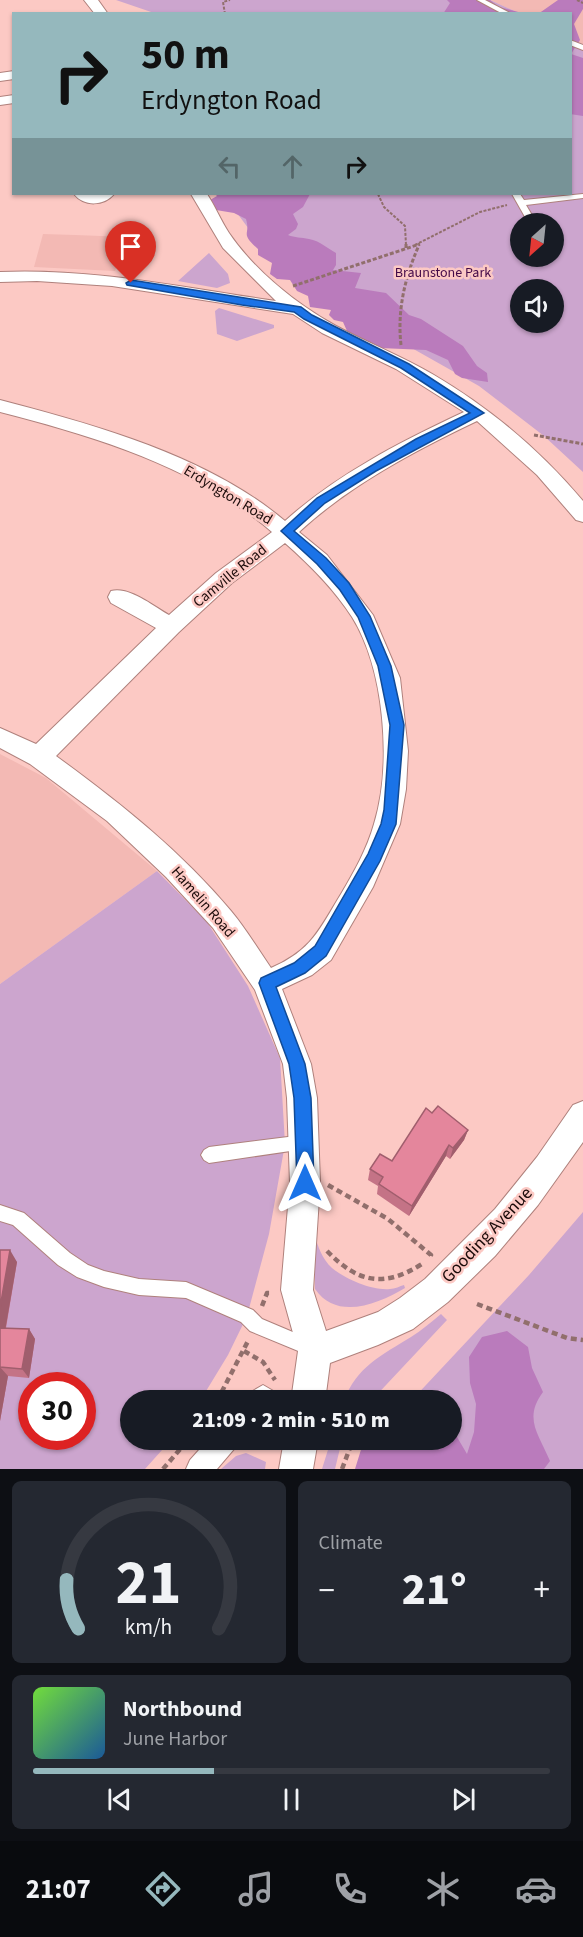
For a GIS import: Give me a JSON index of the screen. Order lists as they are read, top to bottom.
{
  "streets": {
    "street": [
      "Erdyngton Road",
      "Camville Road",
      "Hamelin Road",
      "Gooding Avenue"
    ]
  },
  "crossings": [
    ["Erdyngton Road", "Camville Road"],
    ["Erdyngton Road", "Hamelin Road"],
    ["Camville Road", "Hamelin Road"],
    ["Hamelin Road", "Gooding Avenue"]
  ],
  "parks": ["Braunstone Park"],
  "north": "bottom left",
  "page": {
    "turn": ["50 m", "Erdyngton Road"],
    "limit": "30",
    "trip": "21:09 · 2 min · 510 m",
    "tile": "Climate",
    "heat": ["−", "21°", "+"],
    "song": ["Northbound", "June Harbor"],
    "tabs": "21:07",
    "gauge": ["21", "km/h"]
  }
}
